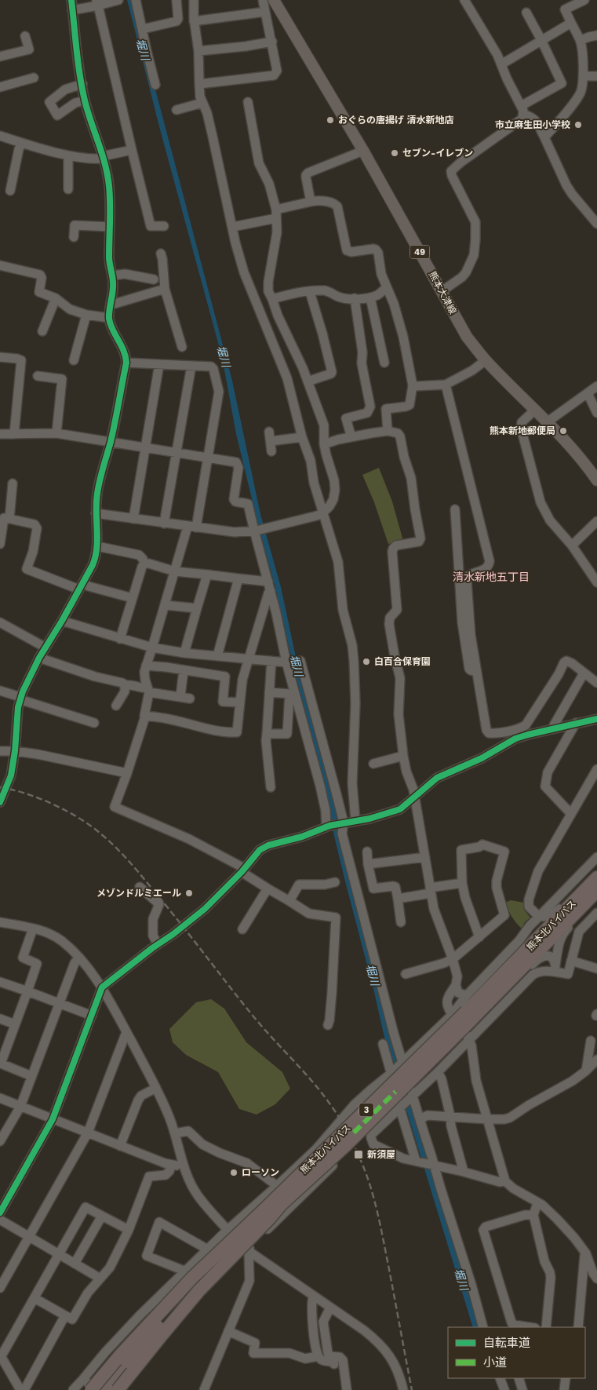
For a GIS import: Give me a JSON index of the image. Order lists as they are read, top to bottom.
{
  "streets": {
    "highway": ["熊本北バイパス", "3"],
    "main road": ["49", "熊本大津線"]
  },
  "crossings": [
    ["熊本北バイパス", "3"]
  ],
  "districts": ["清水新地五丁目"],
  "water": ["堀川"],
  "places": {
    "other": [
      "おぐらの唐揚げ 清水新地店",
      "市立麻生田小学校",
      "セブン-イレブン",
      "熊本新地郵便局",
      "白百合保育園",
      "メゾンドルミエール",
      "ローソン"
    ],
    "transit": ["新須屋"]
  },
  "legend": ["自転車道", "小道"]
}
